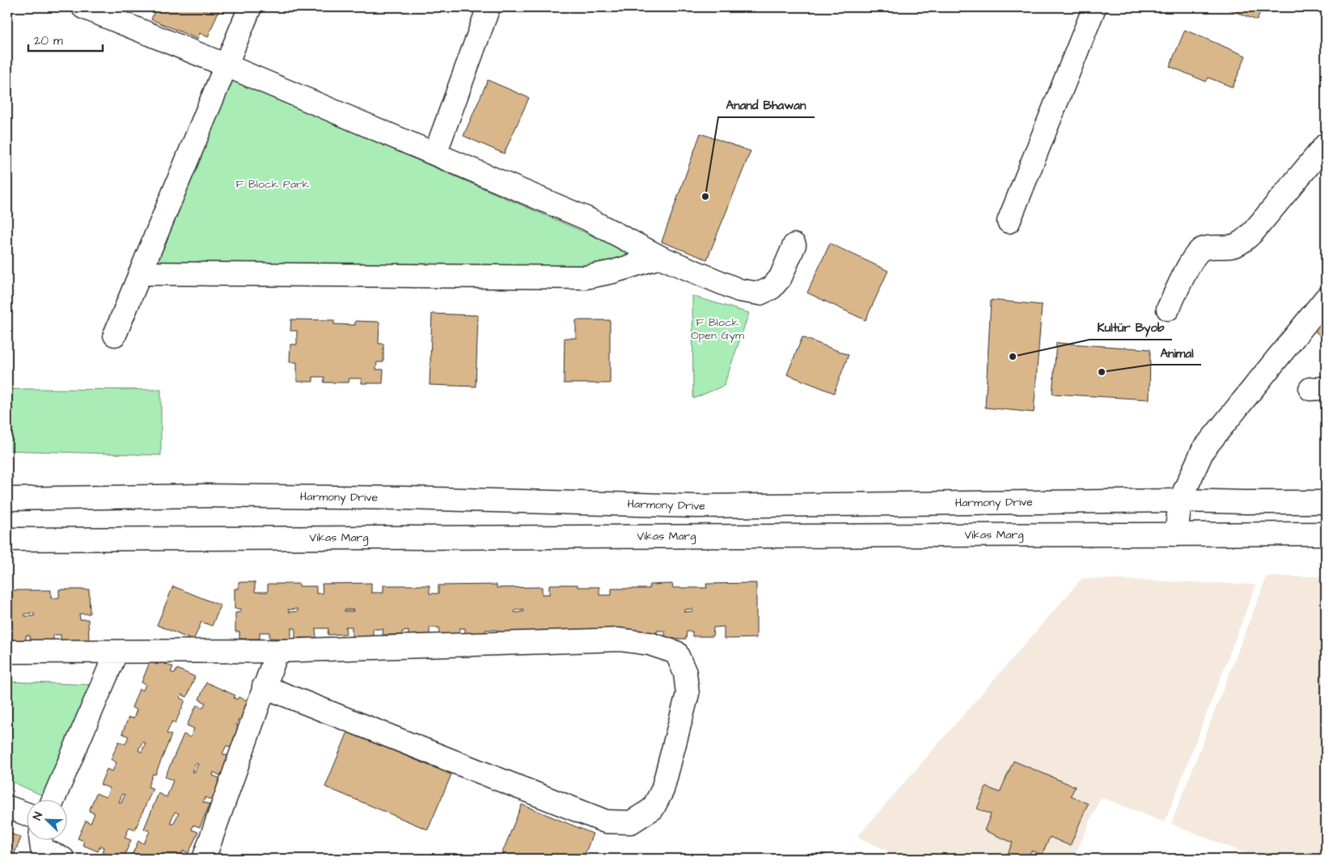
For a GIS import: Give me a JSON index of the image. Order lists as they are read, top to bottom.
{
  "streets": {
    "street": ["Harmony Drive", "Vikas Marg"]
  },
  "parks": ["F Block Park", "F Block Open Gym"],
  "places": ["Anand Bhawan", "Kultür Byob", "Animal"],
  "scale_bar": "20 m",
  "north": "top left"
}
